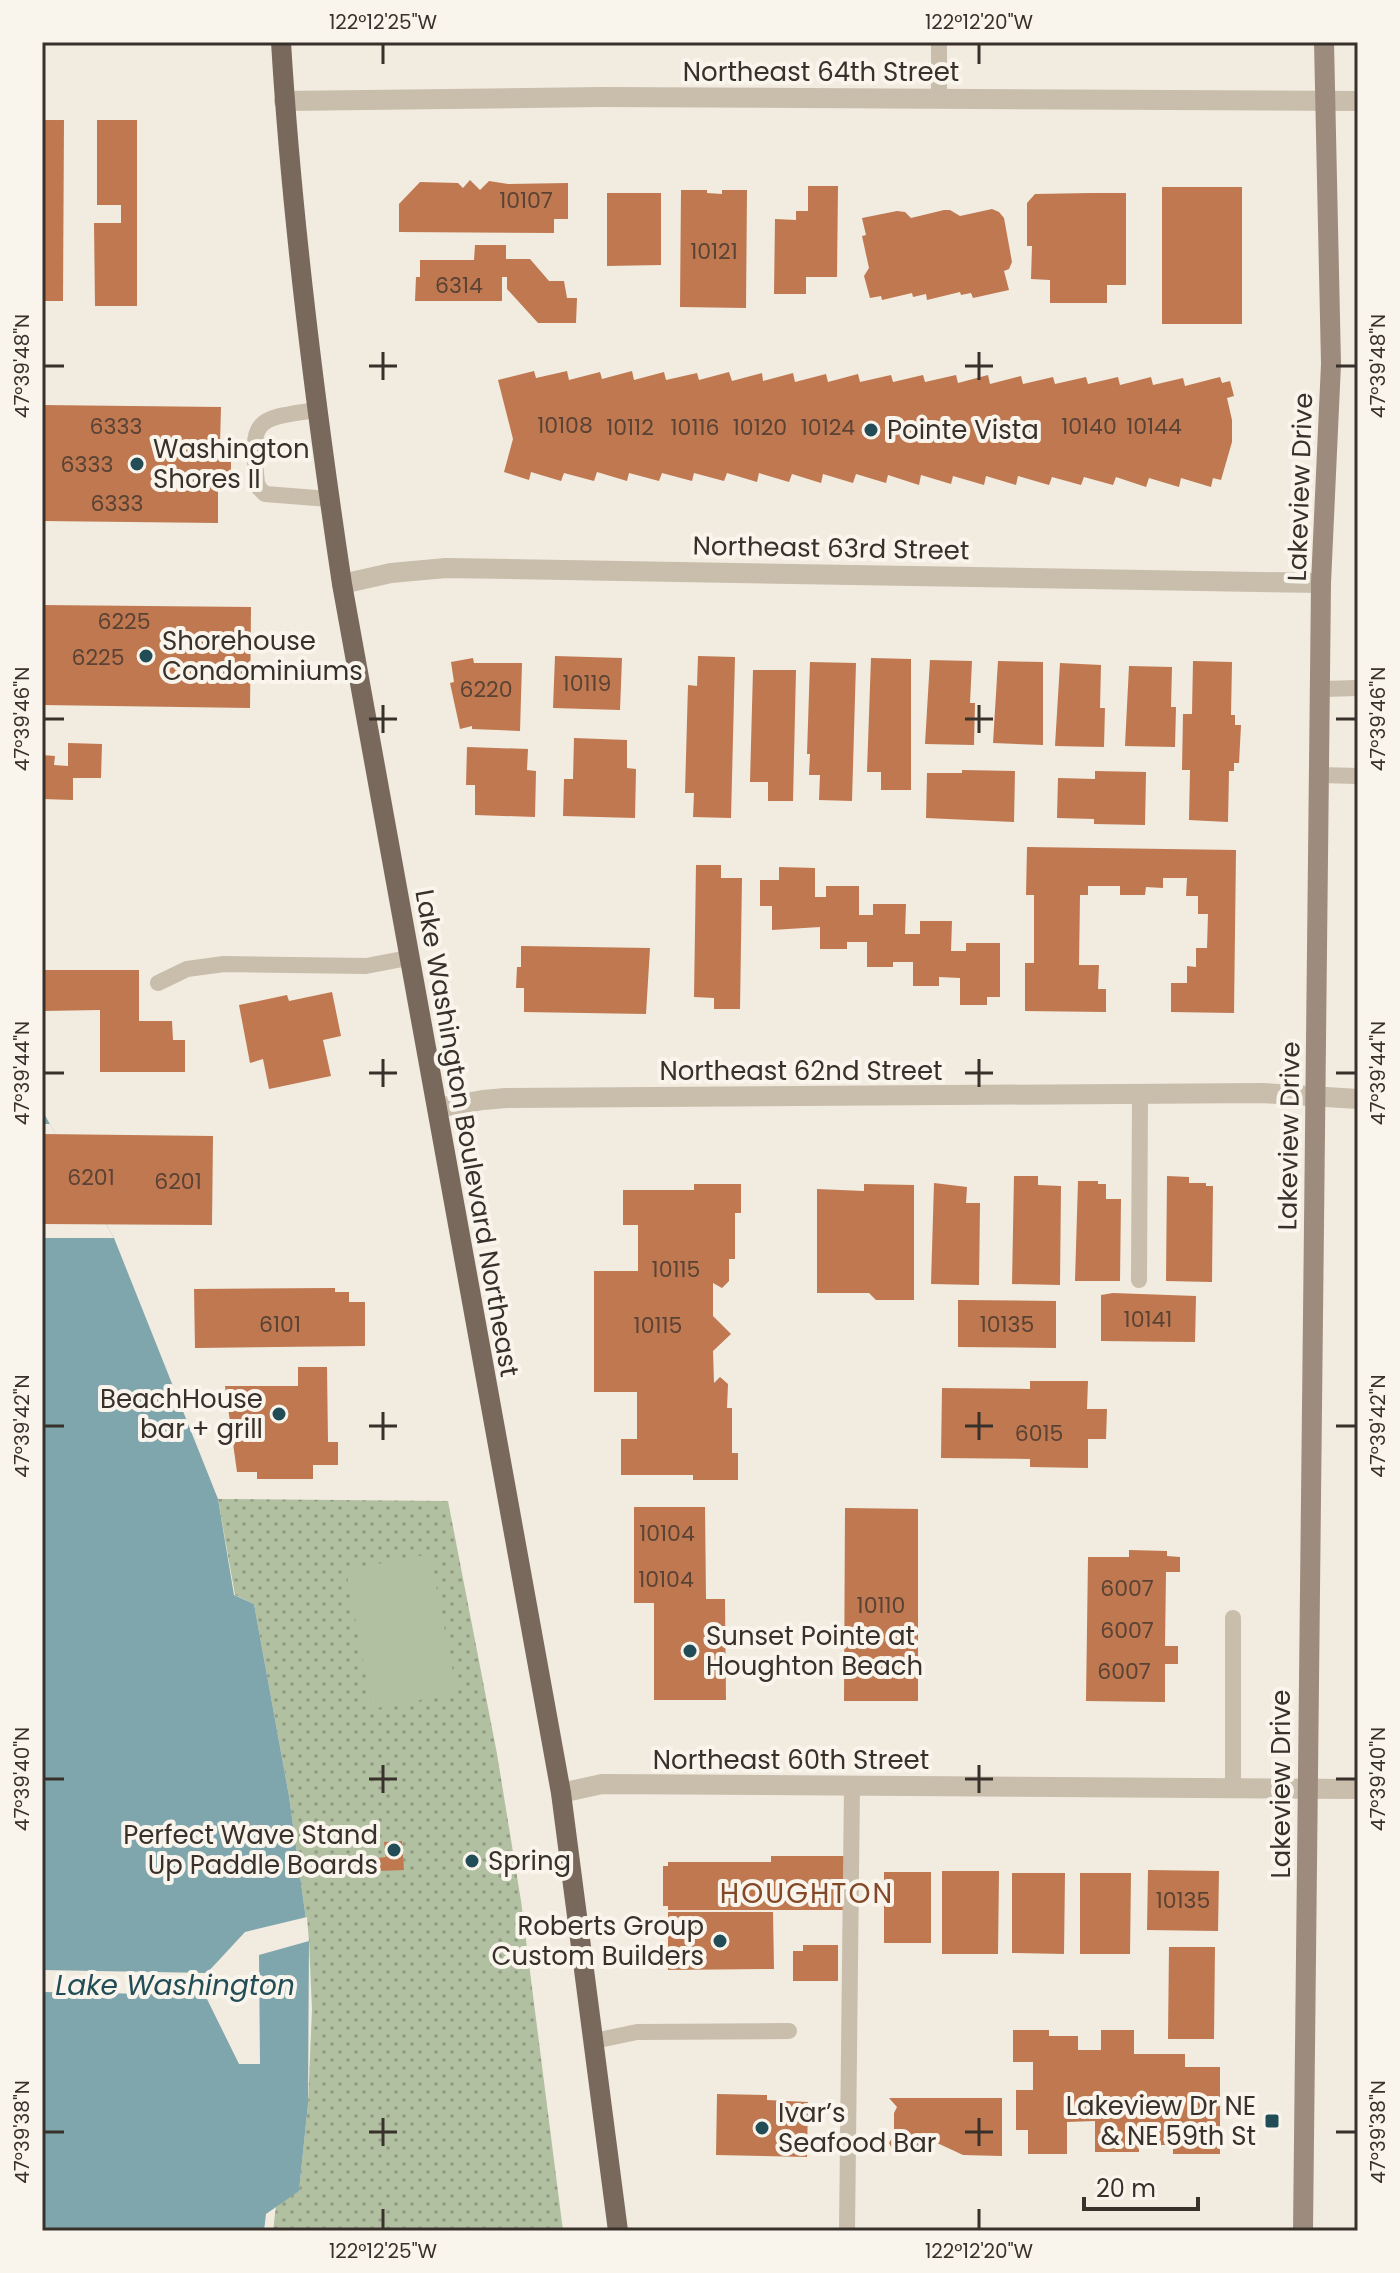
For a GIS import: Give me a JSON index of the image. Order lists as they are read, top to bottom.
{
  "streets": {
    "main road": ["Lake Washington Boulevard Northeast"],
    "street": [
      "Northeast 64th Street",
      "Lakeview Drive",
      "Northeast 63rd Street",
      "Northeast 62nd Street",
      "Northeast 60th Street"
    ]
  },
  "crossings": [
    ["Northeast 64th Street", "Lakeview Drive"],
    ["Northeast 64th Street", "Lake Washington Boulevard Northeast"],
    ["Lakeview Drive", "Northeast 63rd Street"],
    ["Lakeview Drive", "Northeast 62nd Street"],
    ["Lakeview Drive", "Northeast 60th Street"],
    ["Northeast 63rd Street", "Lake Washington Boulevard Northeast"],
    ["Northeast 62nd Street", "Lake Washington Boulevard Northeast"],
    ["Lake Washington Boulevard Northeast", "Northeast 60th Street"]
  ],
  "districts": ["HOUGHTON"],
  "water": ["Lake Washington"],
  "places": {
    "other": [
      "Pointe Vista",
      "Washington Shores II",
      "Shorehouse Condominiums",
      "BeachHouse bar + grill",
      "Sunset Pointe at Houghton Beach",
      "Perfect Wave Stand Up Paddle Boards",
      "Spring",
      "Roberts Group Custom Builders",
      "Ivar’s Seafood Bar"
    ],
    "transit": ["Lakeview Dr NE & NE 59th St"]
  },
  "house_numbers": [
    "10107",
    "10121",
    "6314",
    "10108",
    "6333",
    "10140",
    "10144",
    "10112",
    "10116",
    "10120",
    "10124",
    "6333",
    "6333",
    "6225",
    "6225",
    "10119",
    "6220",
    "6201",
    "6201",
    "10115",
    "10141",
    "6101",
    "10135",
    "10115",
    "6015",
    "10104",
    "10104",
    "6007",
    "10110",
    "6007",
    "6007",
    "10135"
  ],
  "scale_bar": "20 m",
  "coordinates": [
    "122°12'25\"W",
    "122°12'20\"W",
    "47°39'48\"N",
    "47°39'46\"N",
    "47°39'44\"N",
    "47°39'42\"N",
    "47°39'40\"N",
    "47°39'38\"N"
  ]
}
